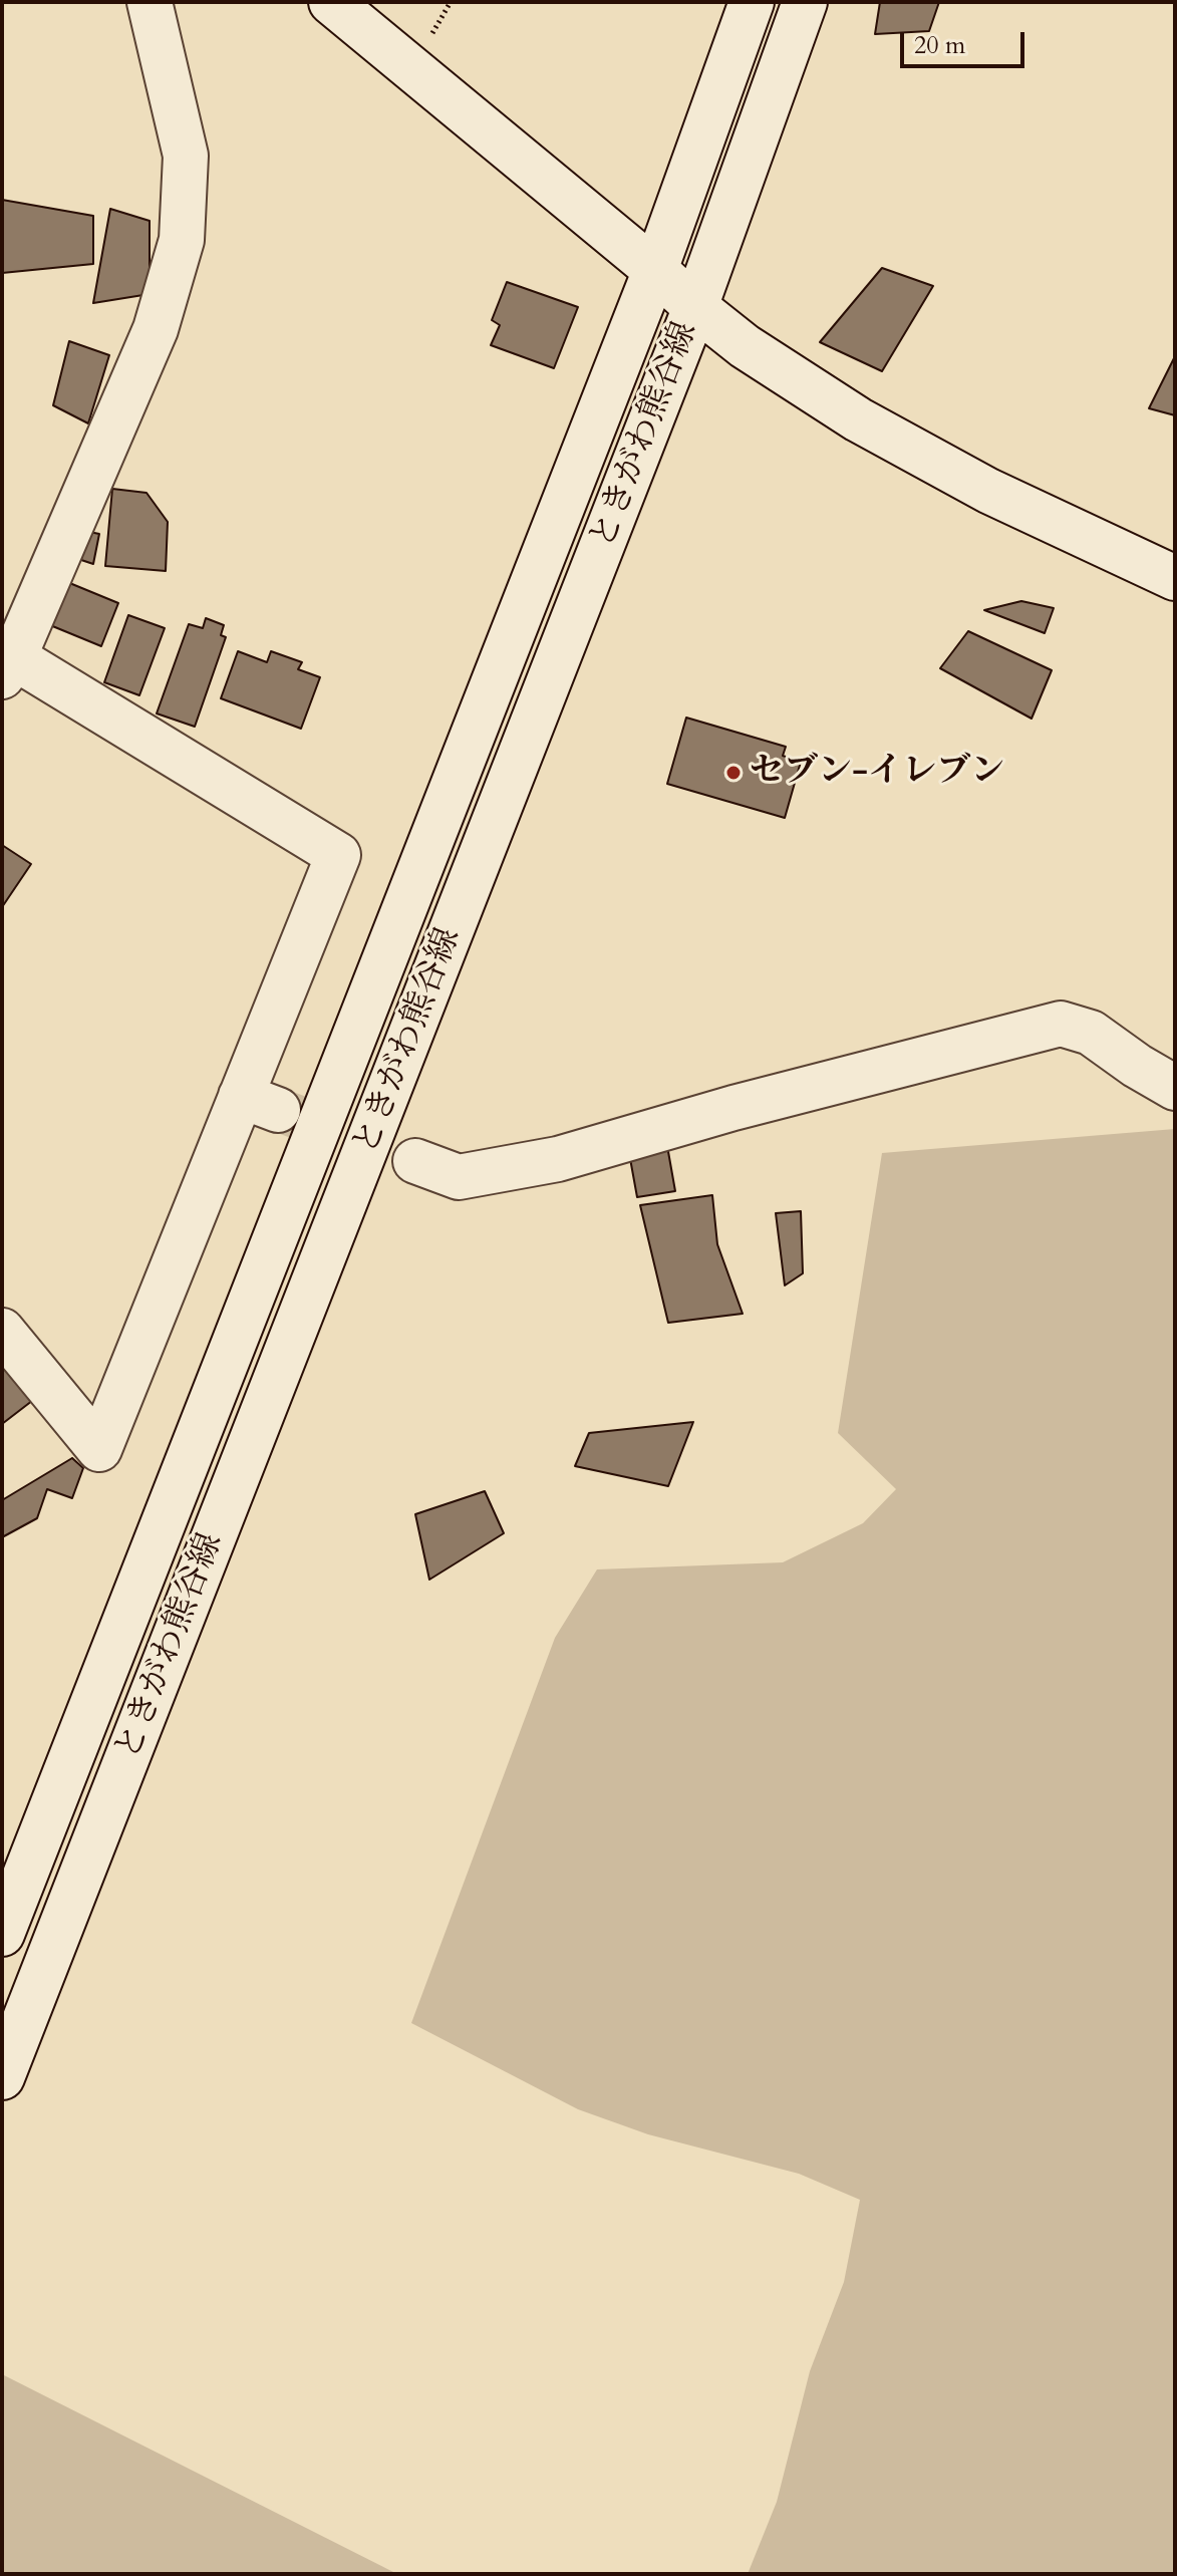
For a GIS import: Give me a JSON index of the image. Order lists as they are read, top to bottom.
{
  "streets": {
    "main road": ["ときがわ熊谷線"]
  },
  "places": ["セブン-イレブン"],
  "scale_bar": "20 m"
}
